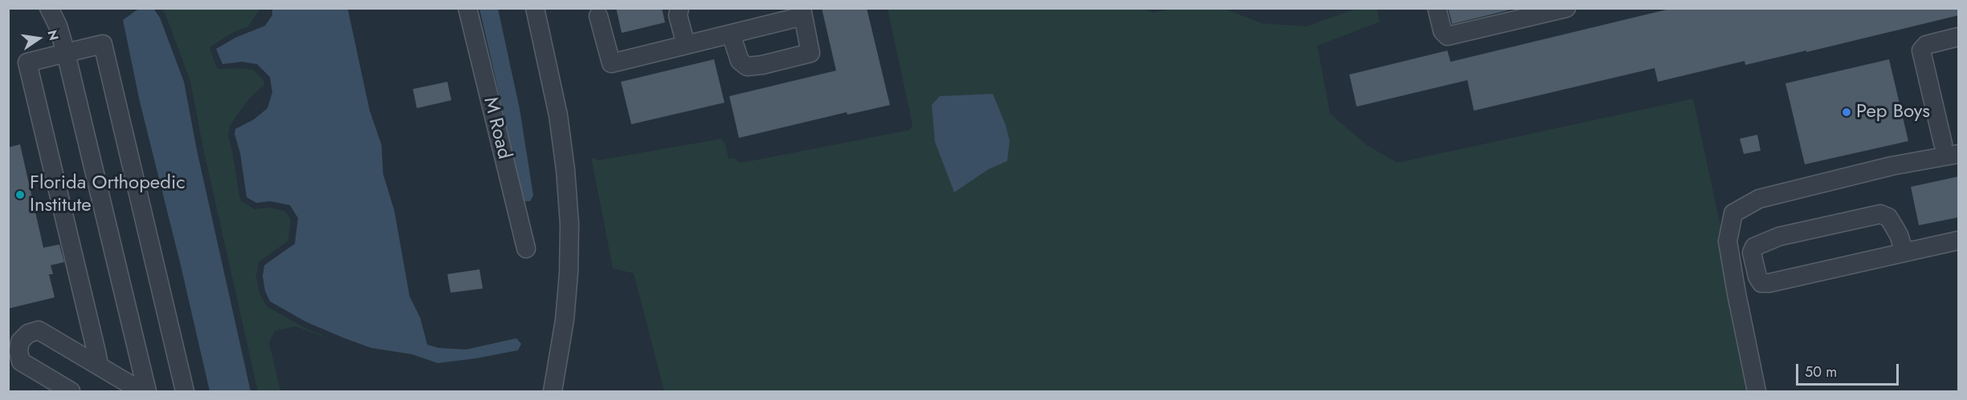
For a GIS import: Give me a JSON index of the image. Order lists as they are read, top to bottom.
{
  "streets": {
    "street": ["M Road"]
  },
  "places": ["Pep Boys", "Florida Orthopedic Institute"],
  "scale_bar": "50 m",
  "north": "right"
}
